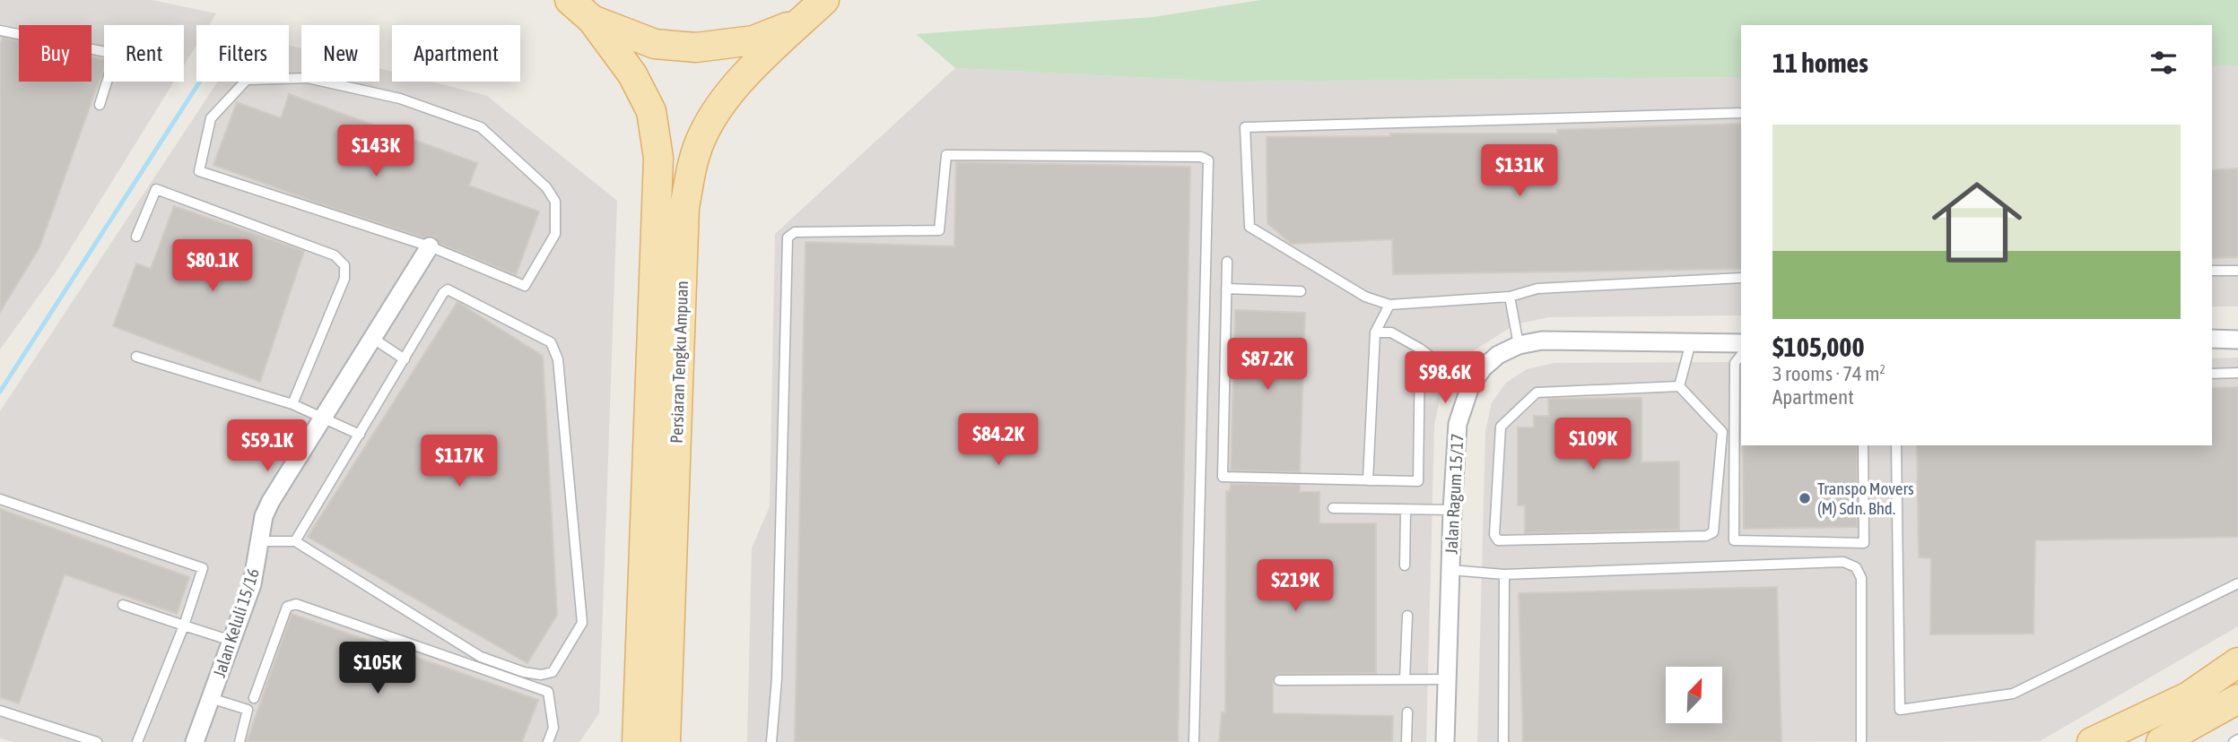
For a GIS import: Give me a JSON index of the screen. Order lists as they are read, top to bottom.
{
  "streets": {
    "main road": ["Persiaran Tengku Ampuan"],
    "street": ["Jalan Ragum 15/17", "Jalan Keluli 15/16"]
  },
  "places": ["Transpo Movers (M) Sdn. Bhd."],
  "north": "top right",
  "page": {
    "chip": [
      "Buy",
      "Rent",
      "Filters",
      "New",
      "Apartment"
    ],
    "heading": "11 homes",
    "list": [
      {
        "name": "$105,000",
        "note": "3 rooms · 74 m² · Apartment"
      }
    ],
    "price": [
      "$143K",
      "$131K",
      "$80.1K",
      "$87.2K",
      "$98.6K",
      "$84.2K",
      "$109K",
      "$59.1K",
      "$117K",
      "$219K",
      "$105K"
    ]
  }
}
